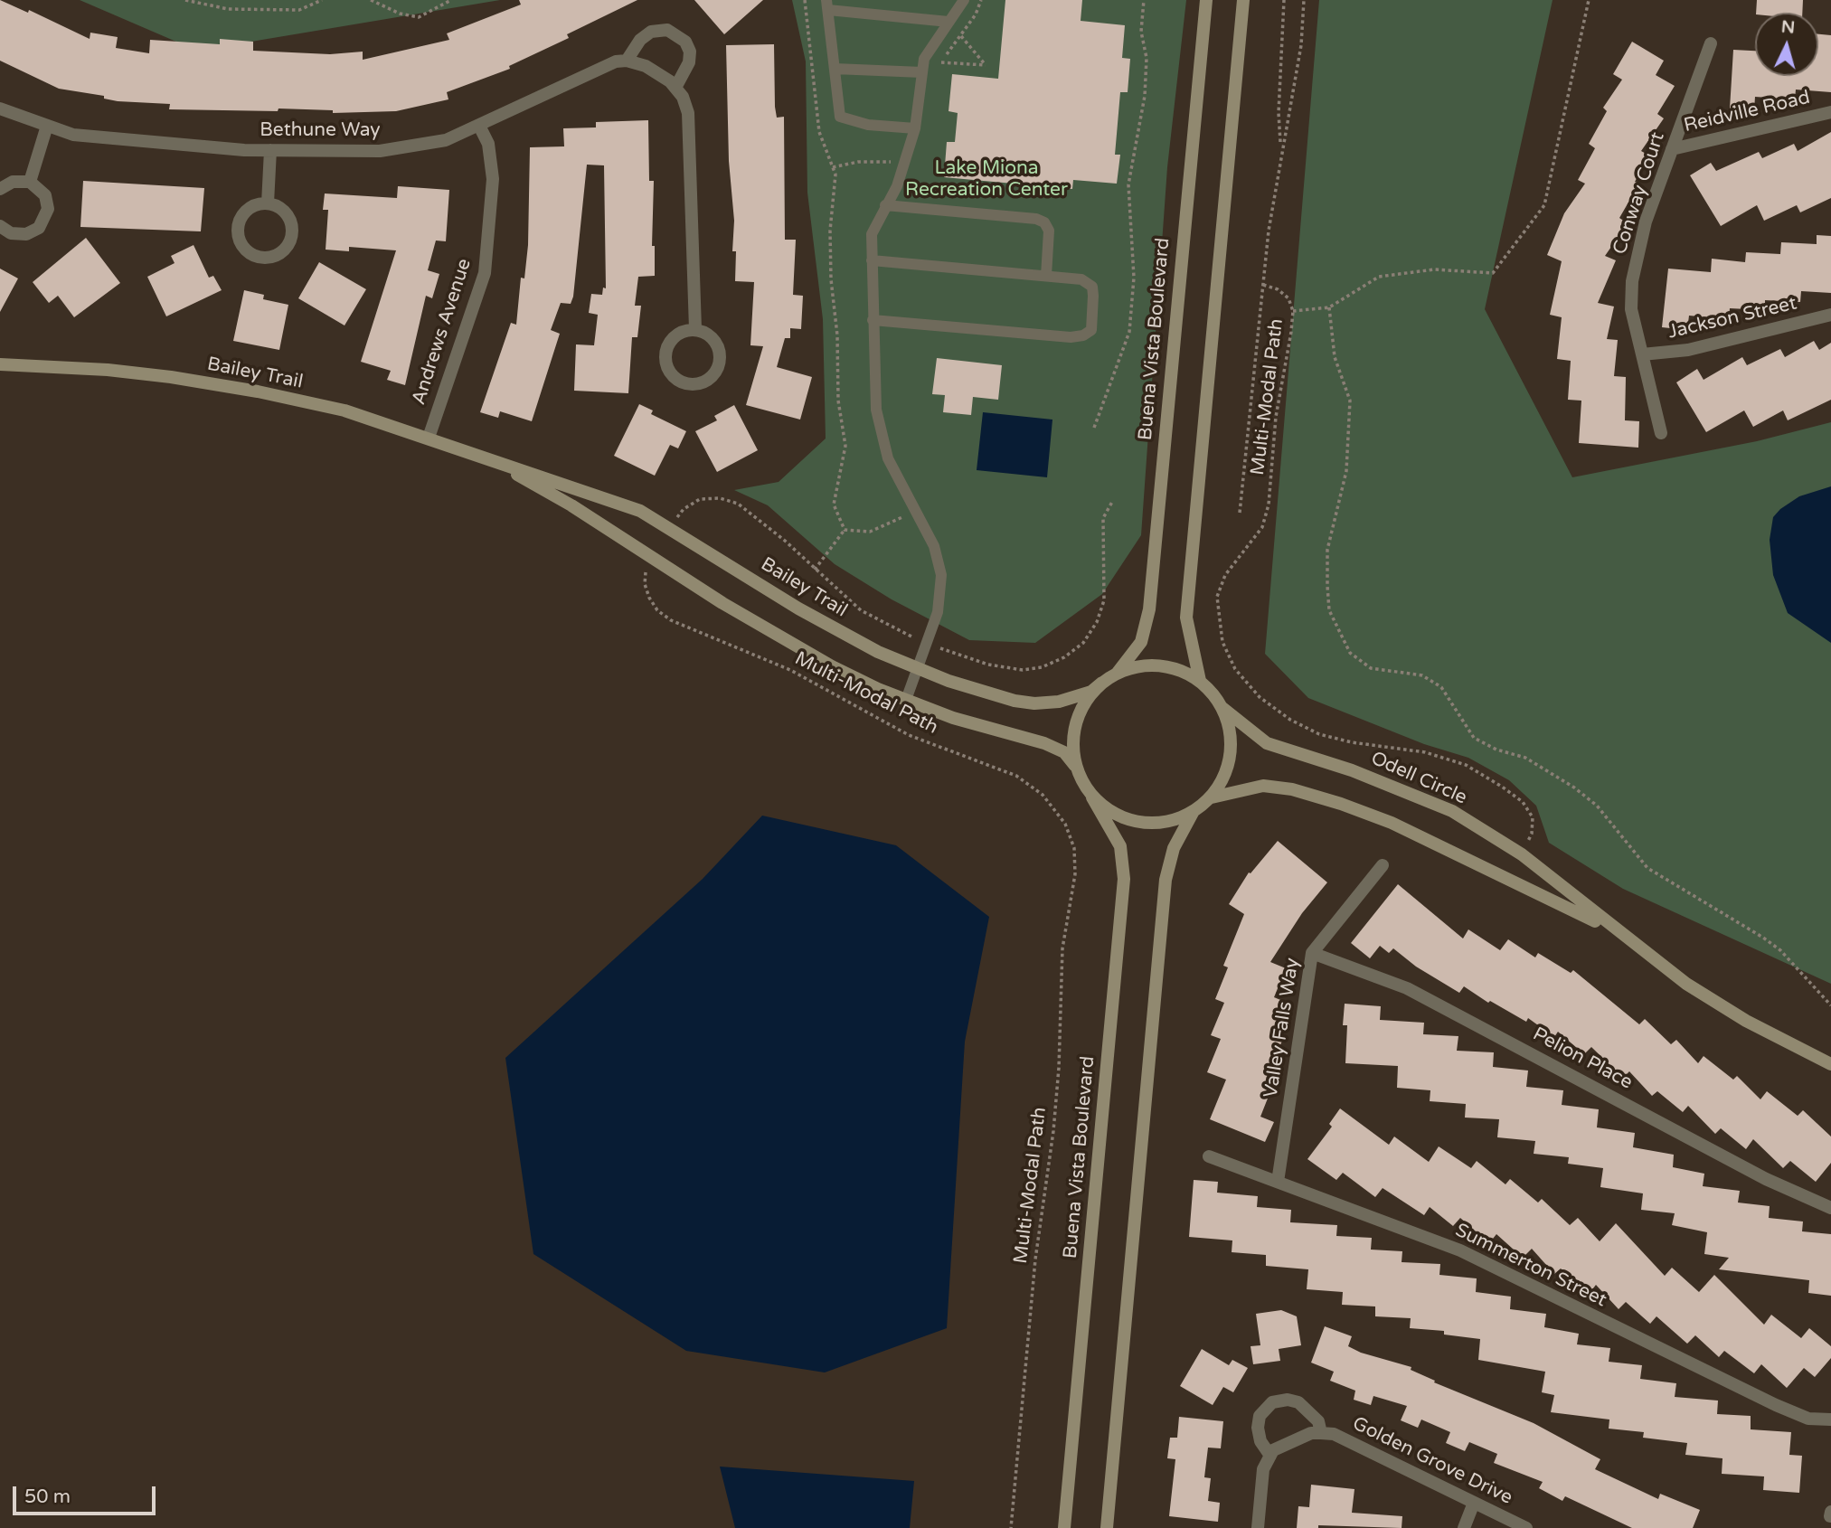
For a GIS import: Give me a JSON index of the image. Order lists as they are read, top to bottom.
{
  "streets": {
    "main road": ["Buena Vista Boulevard", "Bailey Trail", "Odell Circle"],
    "street": [
      "Reidville Road",
      "Bethune Way",
      "Conway Court",
      "Jackson Street",
      "Andrews Avenue",
      "Valley Falls Way",
      "Pelion Place",
      "Summerton Street",
      "Golden Grove Drive"
    ],
    "path": ["Multi-Modal Path"]
  },
  "crossings": [
    ["Reidville Road", "Conway Court"],
    ["Bethune Way", "Andrews Avenue"],
    ["Conway Court", "Jackson Street"],
    ["Andrews Avenue", "Bailey Trail"],
    ["Buena Vista Boulevard", "Bailey Trail"],
    ["Buena Vista Boulevard", "Odell Circle"],
    ["Bailey Trail", "Multi-Modal Path"],
    ["Bailey Trail", "Odell Circle"],
    ["Multi-Modal Path", "Odell Circle"],
    ["Valley Falls Way", "Pelion Place"],
    ["Valley Falls Way", "Summerton Street"]
  ],
  "parks": ["Lake Miona Recreation Center"],
  "scale_bar": "50 m",
  "north": "top"
}
